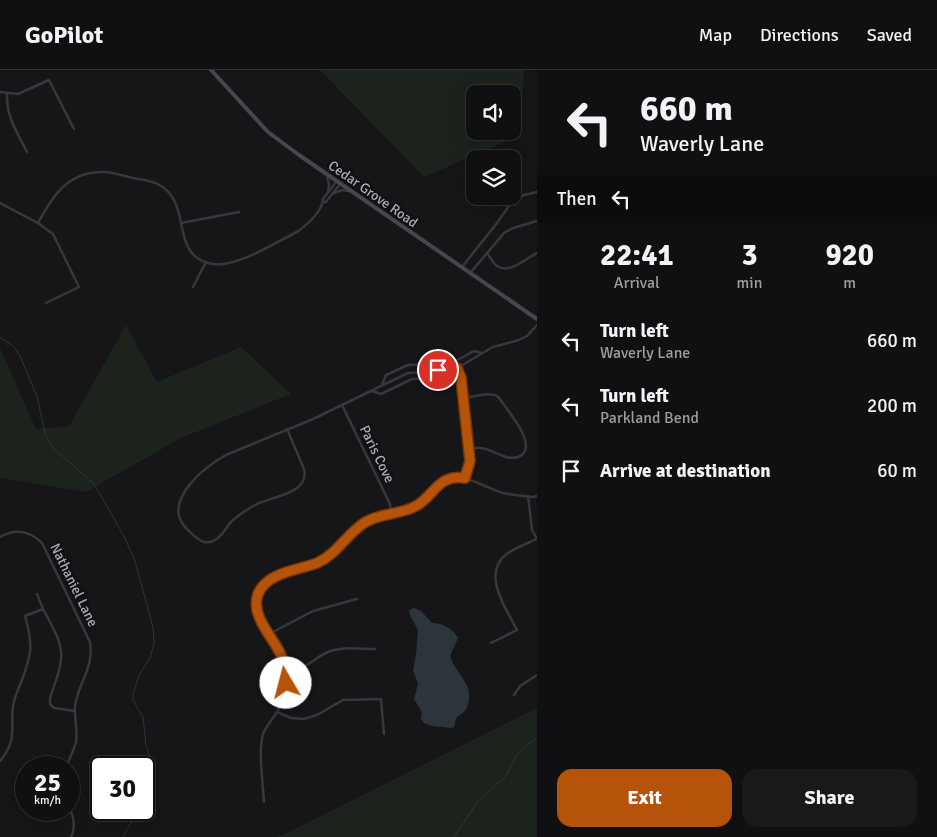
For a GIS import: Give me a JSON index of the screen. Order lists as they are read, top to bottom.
{
  "streets": {
    "main road": ["Cedar Grove Road"],
    "street": ["Paris Cove", "Nathaniel Lane"]
  },
  "page": {
    "header": "GoPilot",
    "nav": ["Map", "Directions", "Saved"],
    "turn": ["660 m", "Waverly Lane"],
    "then": "Then",
    "eta": [
      "22:41",
      "Arrival",
      "3",
      "min",
      "920",
      "m"
    ],
    "list": [
      {
        "name": "Turn left",
        "note": "Waverly Lane",
        "value": "660 m"
      },
      {
        "name": "Turn left",
        "note": "Parkland Bend",
        "value": "200 m"
      },
      {
        "name": "Arrive at destination",
        "value": "60 m"
      }
    ],
    "speed": "25 km/h",
    "limit": "30",
    "buttons": ["Exit", "Share"]
  }
}
